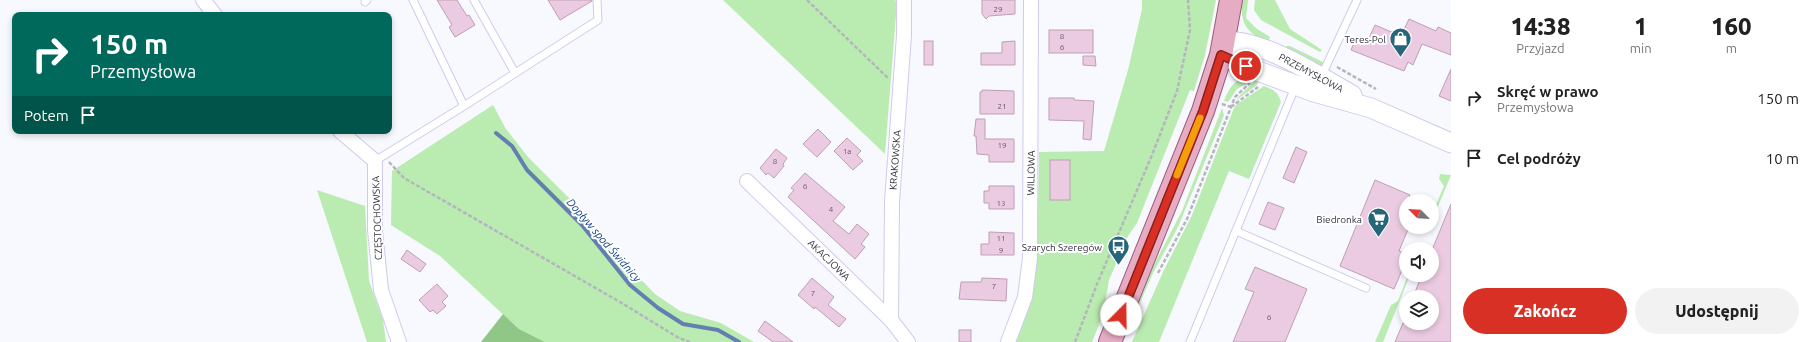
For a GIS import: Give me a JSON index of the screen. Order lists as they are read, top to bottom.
{
  "streets": {
    "main road": ["PRZEMYSŁOWA"],
    "street": [
      "KRAKOWSKA",
      "WILLOWA",
      "CZĘSTOCHOWSKA",
      "AKACJOWA"
    ]
  },
  "crossings": [
    ["KRAKOWSKA", "AKACJOWA"]
  ],
  "water": ["Dopływ spod Świdnicy"],
  "places": {
    "shop": ["Teres-Pol"],
    "supermarket": ["Biedronka"],
    "bus stop": ["Szarych Szeregów"]
  },
  "house_numbers": [
    "29",
    "8",
    "6",
    "21",
    "19",
    "1a",
    "8",
    "6",
    "13",
    "4",
    "11",
    "9",
    "7",
    "7",
    "6"
  ],
  "north": "top left",
  "page": {
    "eta": [
      "14:38",
      "Przyjazd",
      "1",
      "min",
      "160",
      "m"
    ],
    "turn": ["150 m", "Przemysłowa"],
    "list": [
      {
        "name": "Skręć w prawo",
        "note": "Przemysłowa",
        "value": "150 m"
      },
      {
        "name": "Cel podróży",
        "value": "10 m"
      }
    ],
    "then": "Potem",
    "buttons": ["Zakończ", "Udostępnij"]
  }
}
